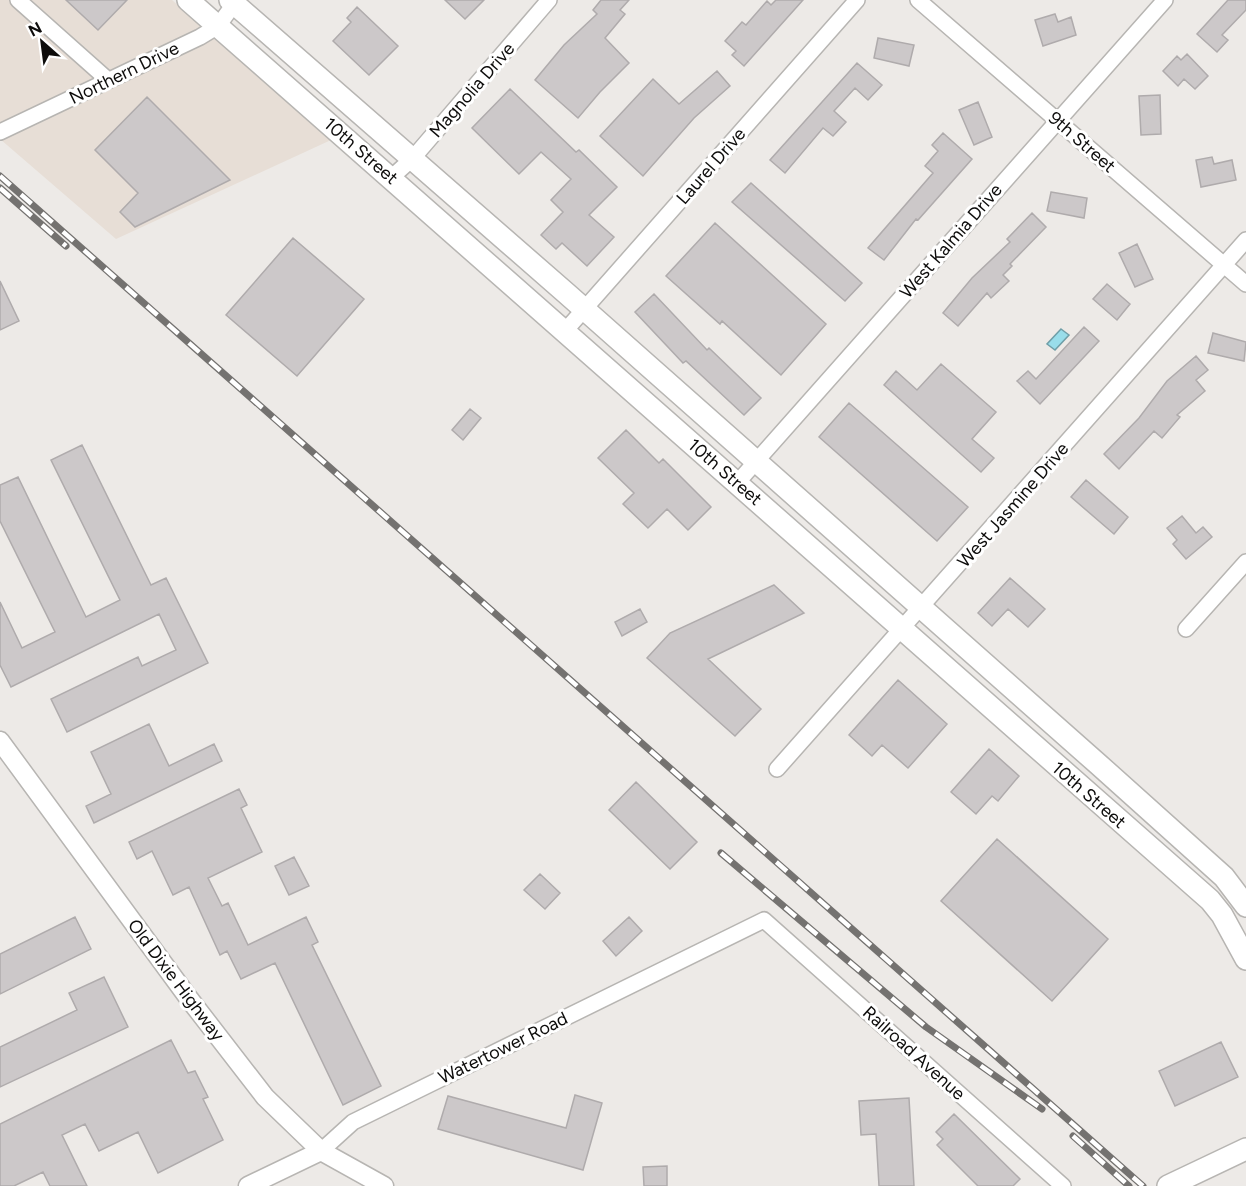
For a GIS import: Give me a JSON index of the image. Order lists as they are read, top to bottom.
{
  "streets": {
    "main road": ["10th Street"],
    "street": [
      "Northern Drive",
      "Magnolia Drive",
      "9th Street",
      "Laurel Drive",
      "West Kalmia Drive",
      "West Jasmine Drive",
      "Old Dixie Highway",
      "Watertower Road",
      "Railroad Avenue"
    ]
  },
  "crossings": [
    ["Northern Drive", "10th Street"],
    ["Magnolia Drive", "10th Street"],
    ["9th Street", "West Kalmia Drive"],
    ["9th Street", "West Jasmine Drive"],
    ["10th Street", "Laurel Drive"],
    ["10th Street", "West Kalmia Drive"],
    ["10th Street", "West Jasmine Drive"],
    ["Old Dixie Highway", "Watertower Road"],
    ["Watertower Road", "Railroad Avenue"]
  ],
  "north": "top left"
}
